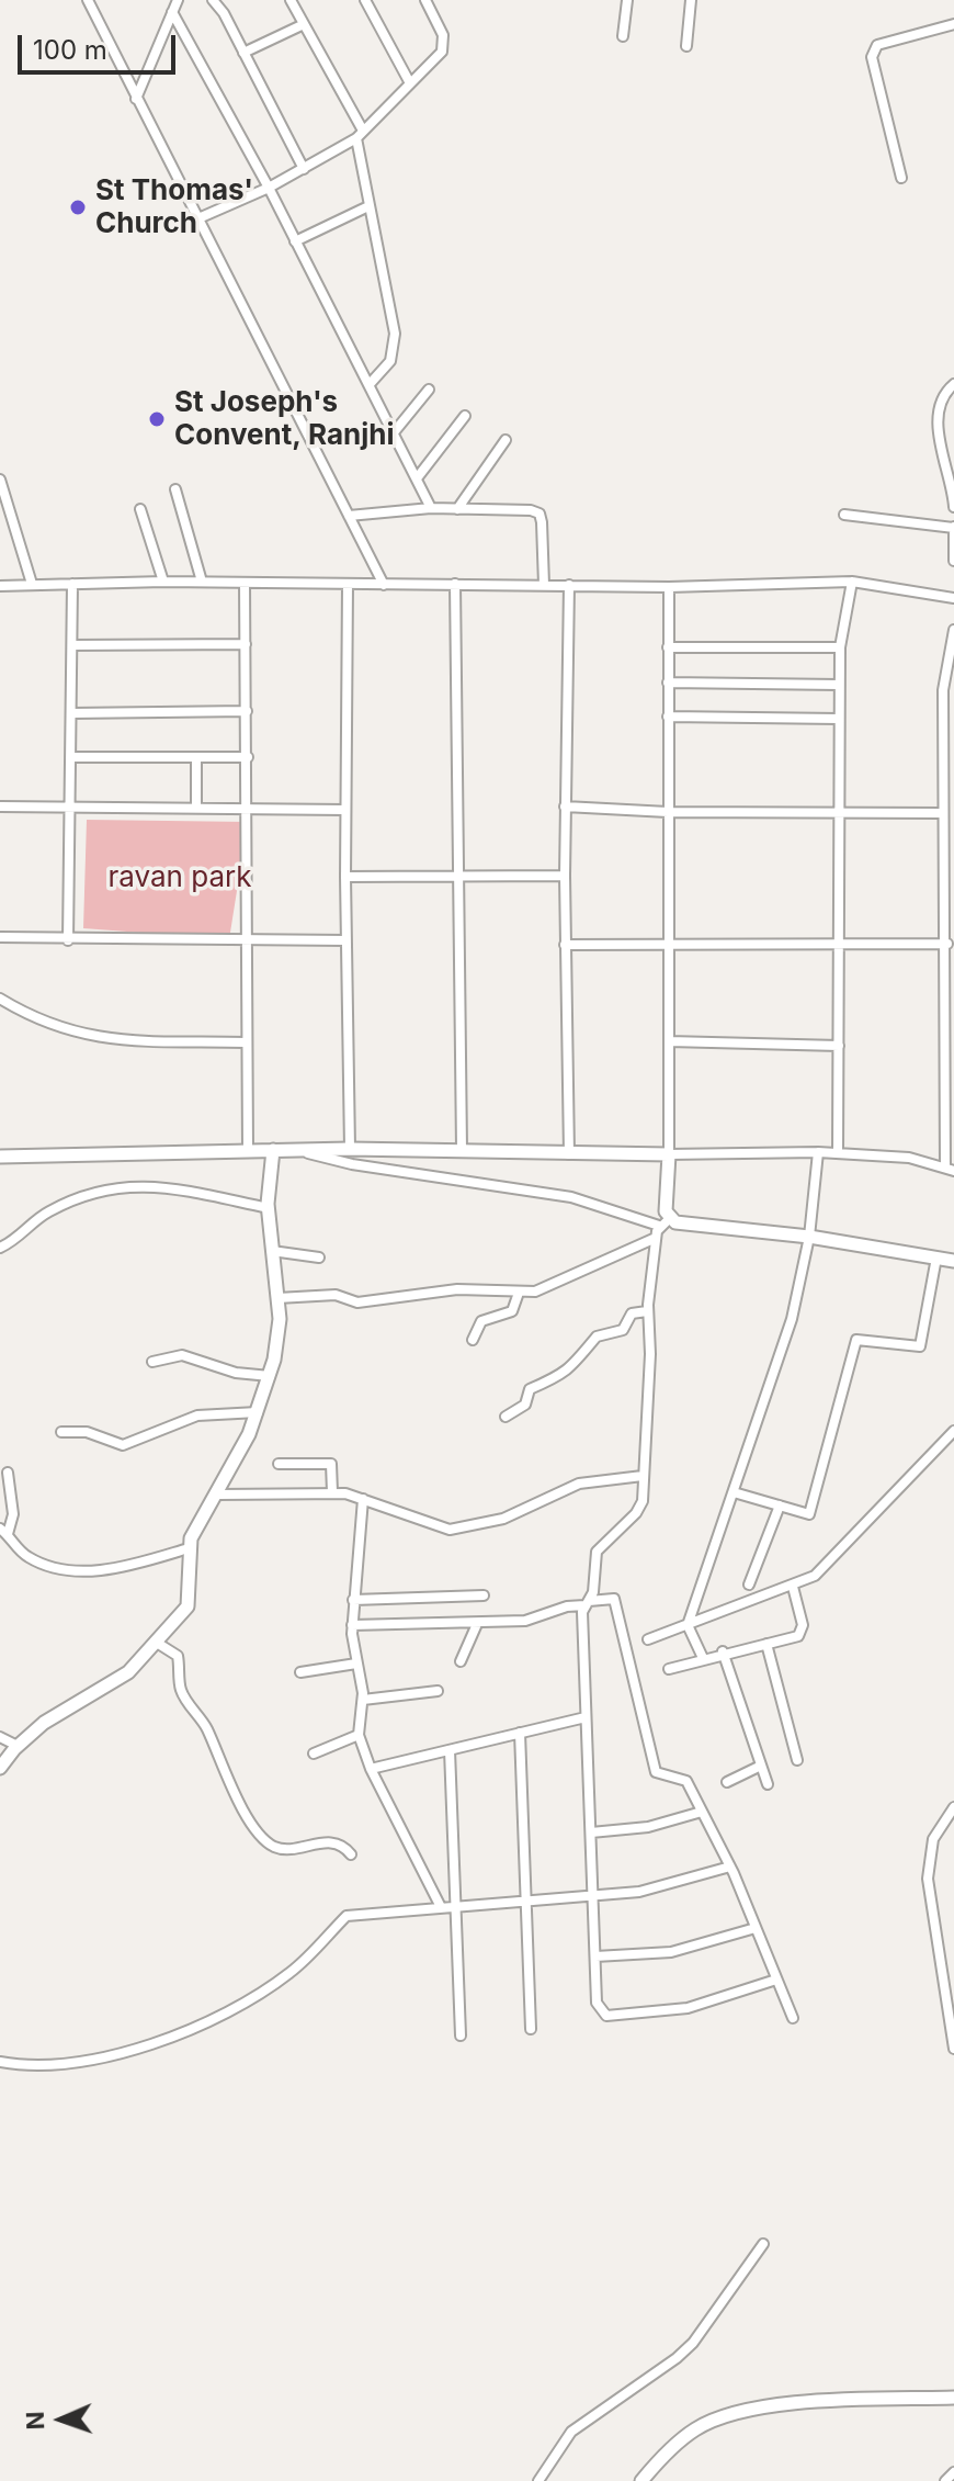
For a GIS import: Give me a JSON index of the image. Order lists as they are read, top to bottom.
{
  "parks": ["ravan park"],
  "places": ["St Thomas' Church", "St Joseph's Convent, Ranjhi"],
  "scale_bar": "100 m",
  "north": "left"
}
